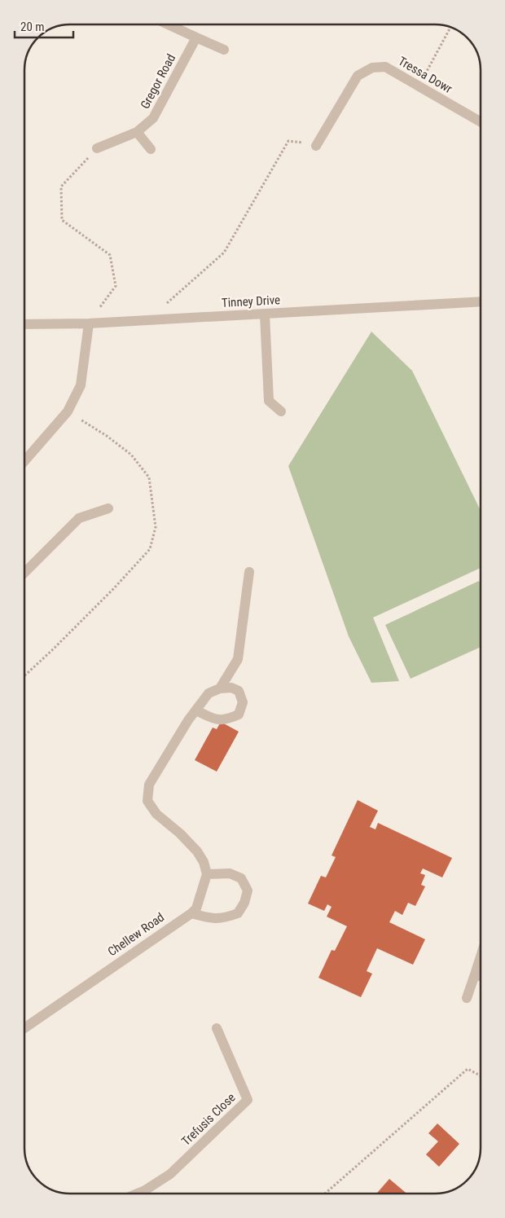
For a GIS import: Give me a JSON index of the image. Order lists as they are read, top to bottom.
{
  "streets": {
    "street": [
      "Tressa Dowr",
      "Gregor Road",
      "Tinney Drive",
      "Chellew Road",
      "Trefusis Close"
    ]
  },
  "scale_bar": "20 m"
}
